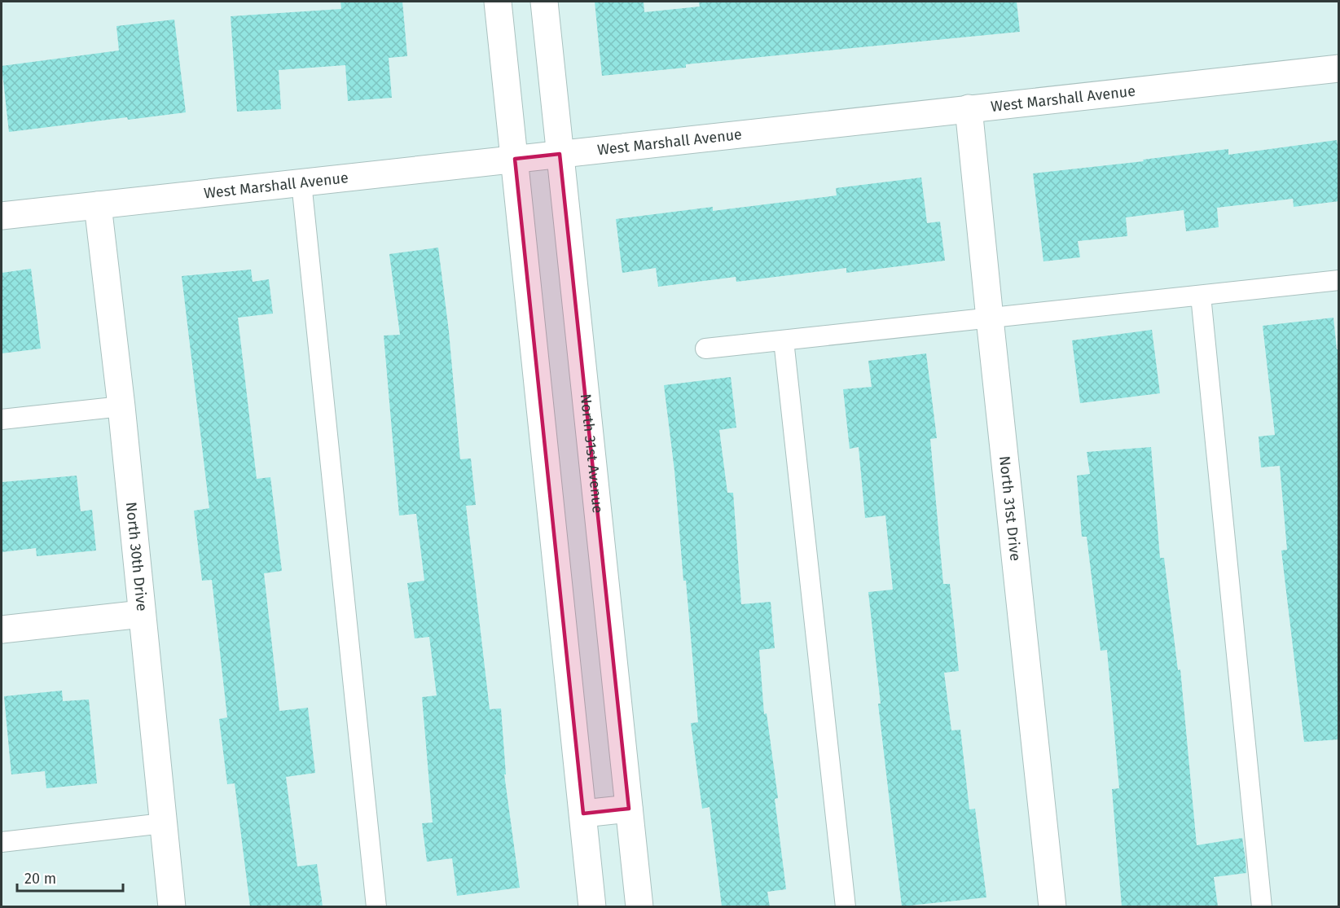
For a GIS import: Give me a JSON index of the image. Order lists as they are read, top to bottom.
{
  "streets": {
    "street": [
      "West Marshall Avenue",
      "North 31st Avenue",
      "North 31st Drive",
      "North 30th Drive"
    ]
  },
  "crossings": [
    ["West Marshall Avenue", "North 31st Avenue"],
    ["West Marshall Avenue", "North 31st Drive"],
    ["West Marshall Avenue", "North 30th Drive"]
  ],
  "scale_bar": "20 m"
}
